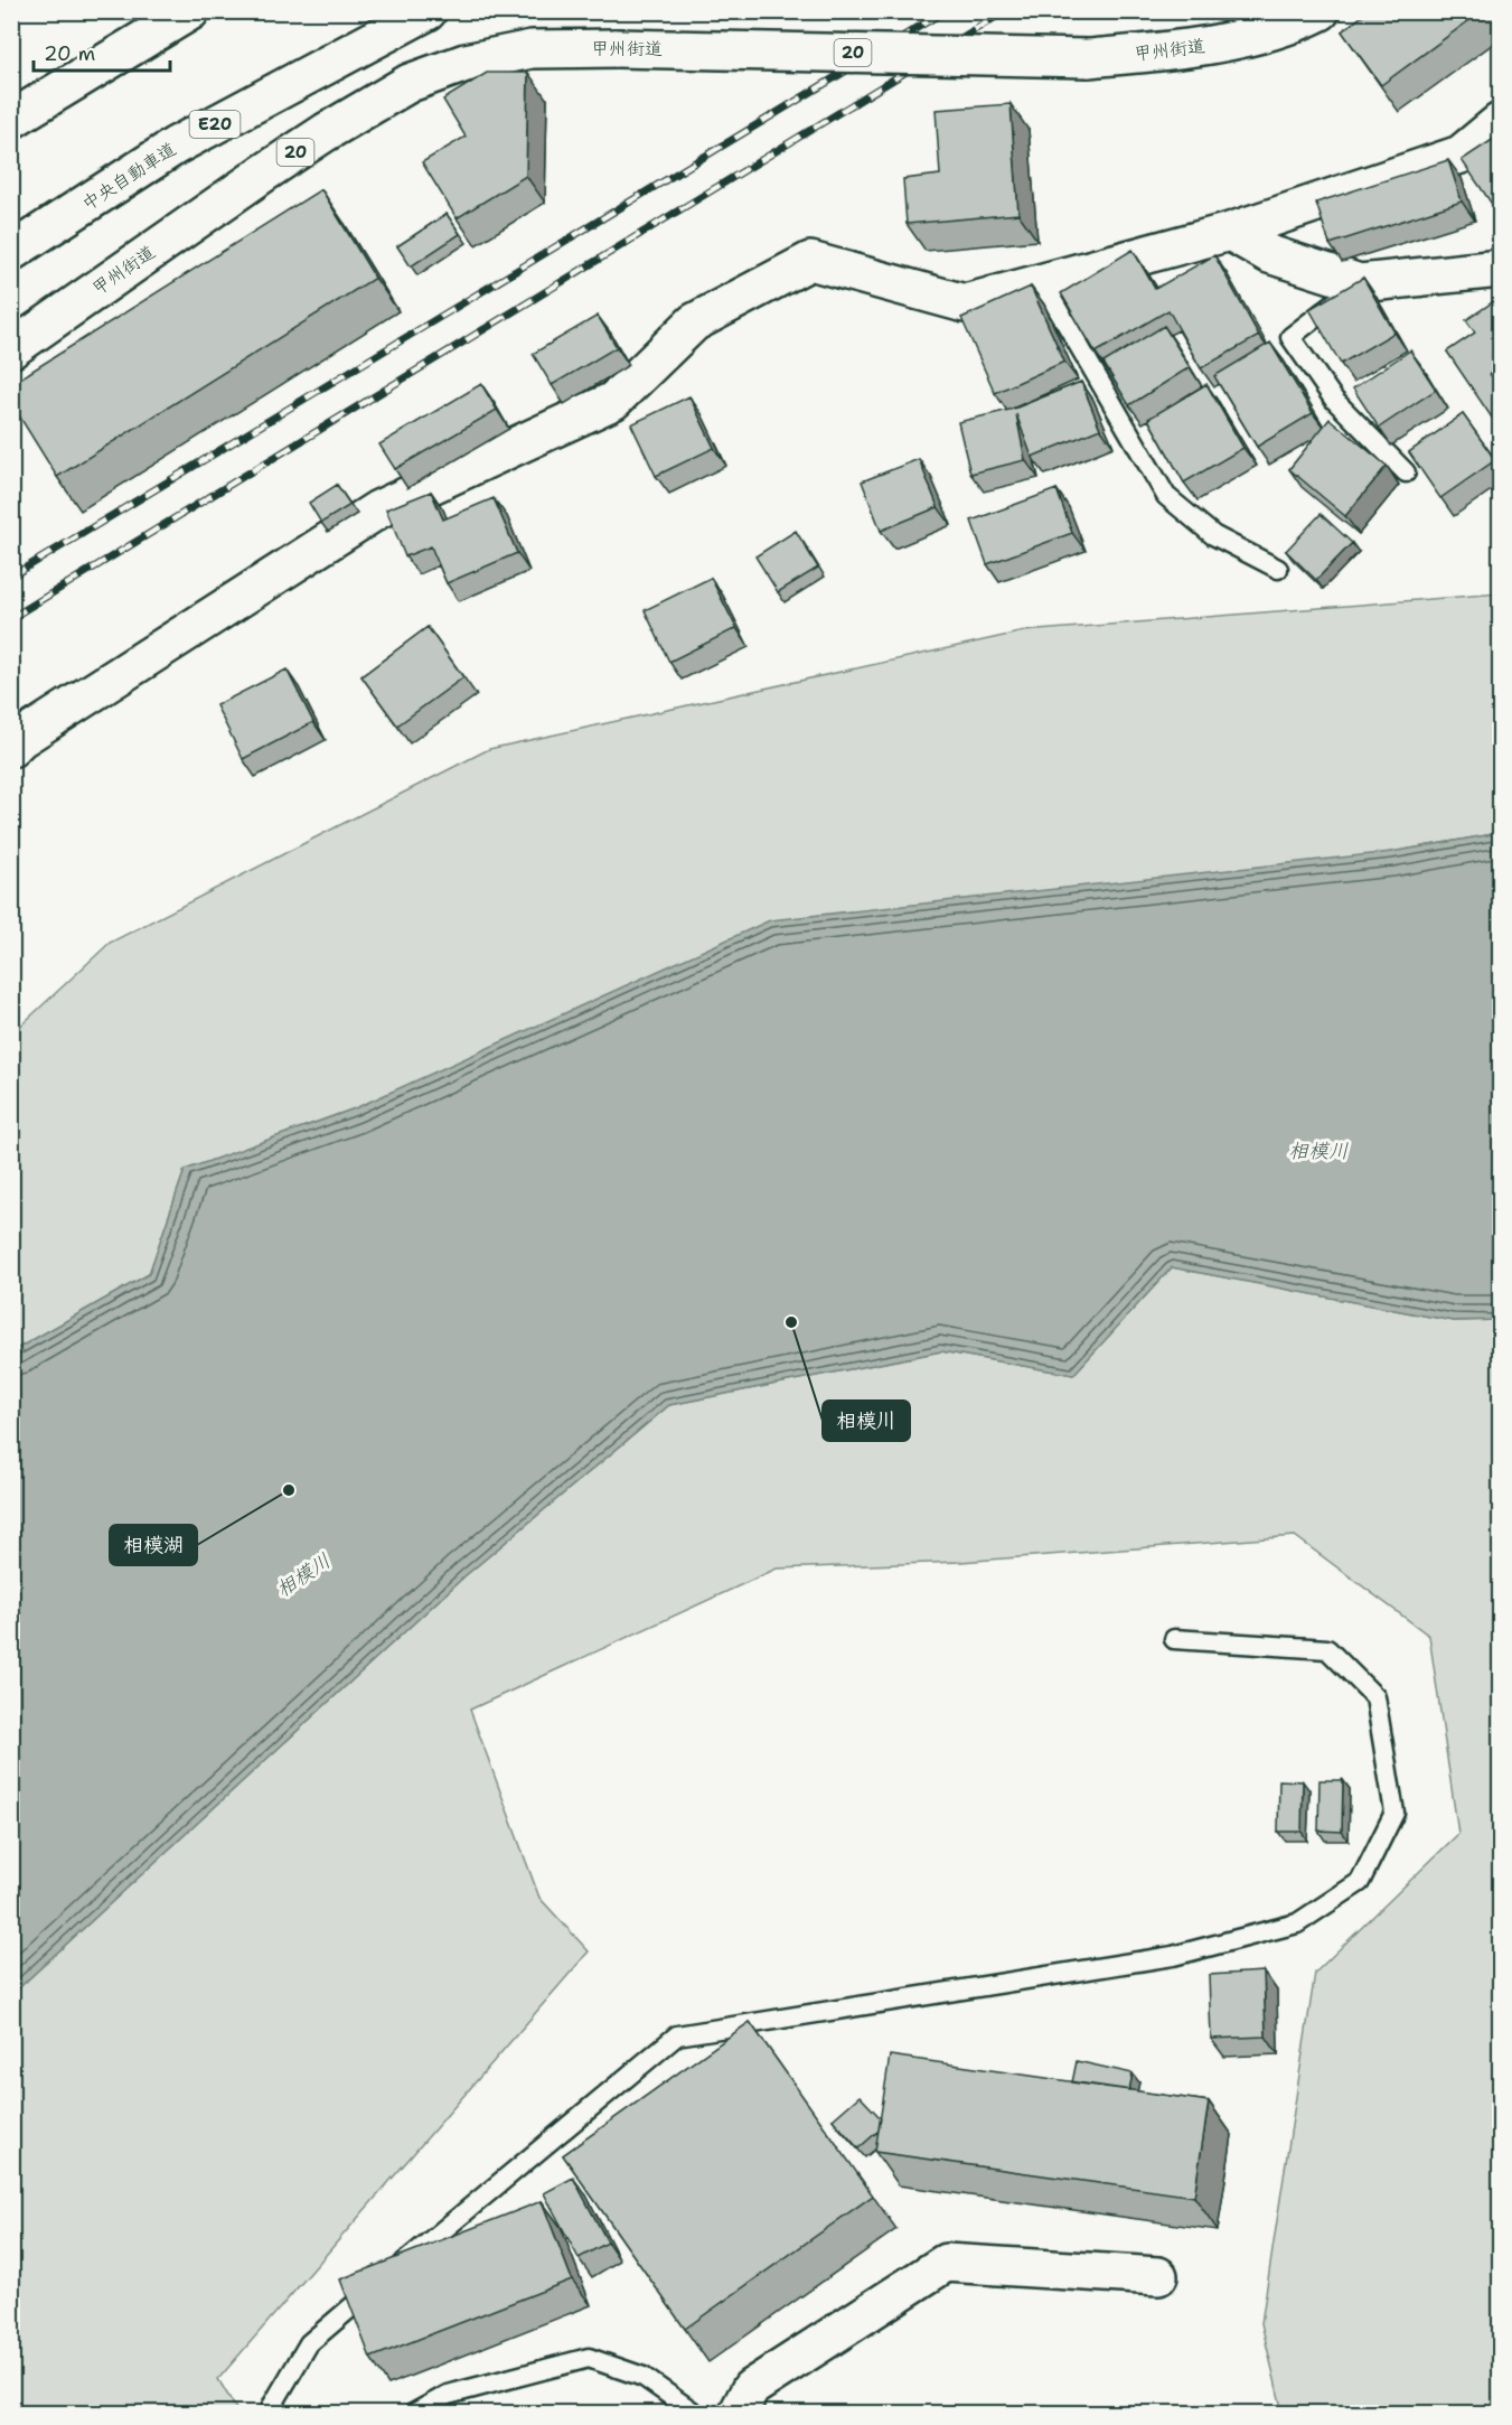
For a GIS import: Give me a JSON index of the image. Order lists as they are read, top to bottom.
{
  "streets": {
    "main road": [
      "甲州街道",
      "20",
      "E20",
      "中央自動車道"
    ]
  },
  "water": ["相模川"],
  "places": ["相模川", "相模湖"],
  "scale_bar": "20 m"
}
